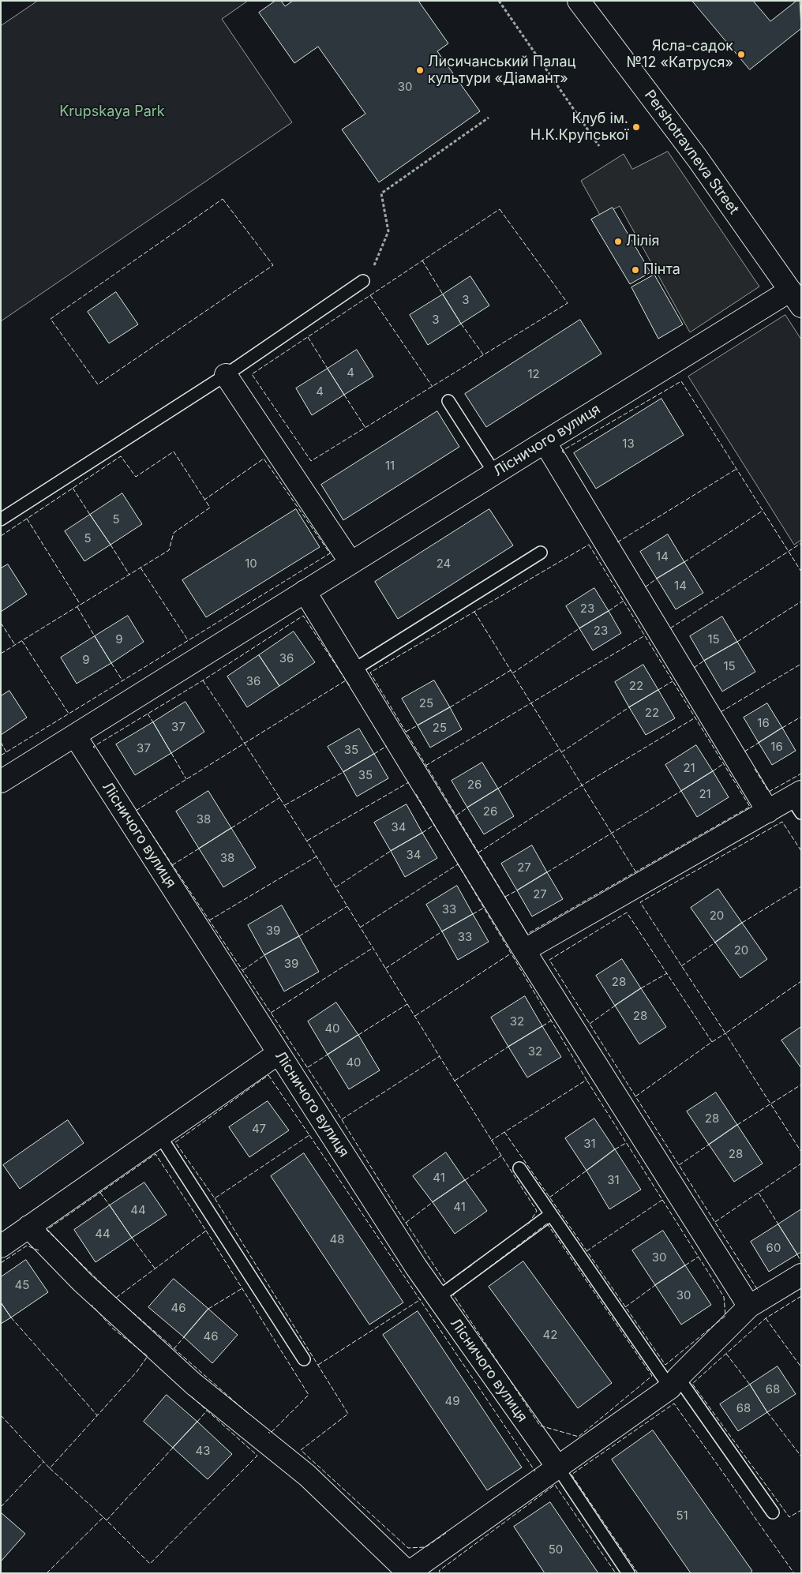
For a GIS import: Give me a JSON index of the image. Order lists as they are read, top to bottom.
{
  "streets": {
    "street": ["Pershotravneva Street", "Лісничого вулиця"]
  },
  "crossings": [
    ["Pershotravneva Street", "Лісничого вулиця"]
  ],
  "parks": ["Krupskaya Park"],
  "places": [
    "Ясла-садок №12 «Катруся»",
    "Лисичанський Палац культури «Діамант»",
    "Клуб ім. Н.К.Крупської",
    "Лілія",
    "Пінта"
  ],
  "house_numbers": [
    "30",
    "3",
    "3",
    "4",
    "12",
    "4",
    "13",
    "11",
    "5",
    "5",
    "14",
    "10",
    "24",
    "14",
    "23",
    "23",
    "9",
    "15",
    "36",
    "9",
    "15",
    "36",
    "22",
    "25",
    "22",
    "16",
    "37",
    "25",
    "16",
    "37",
    "35",
    "21",
    "35",
    "26",
    "21",
    "26",
    "38",
    "34",
    "34",
    "38",
    "27",
    "27",
    "33",
    "20",
    "39",
    "33",
    "20",
    "39",
    "28",
    "28",
    "32",
    "40",
    "32",
    "40",
    "28",
    "47",
    "31",
    "28",
    "41",
    "31",
    "41",
    "44",
    "44",
    "48",
    "60",
    "30",
    "45",
    "30",
    "46",
    "42",
    "46",
    "68",
    "49",
    "68",
    "43",
    "51",
    "50"
  ]
}
